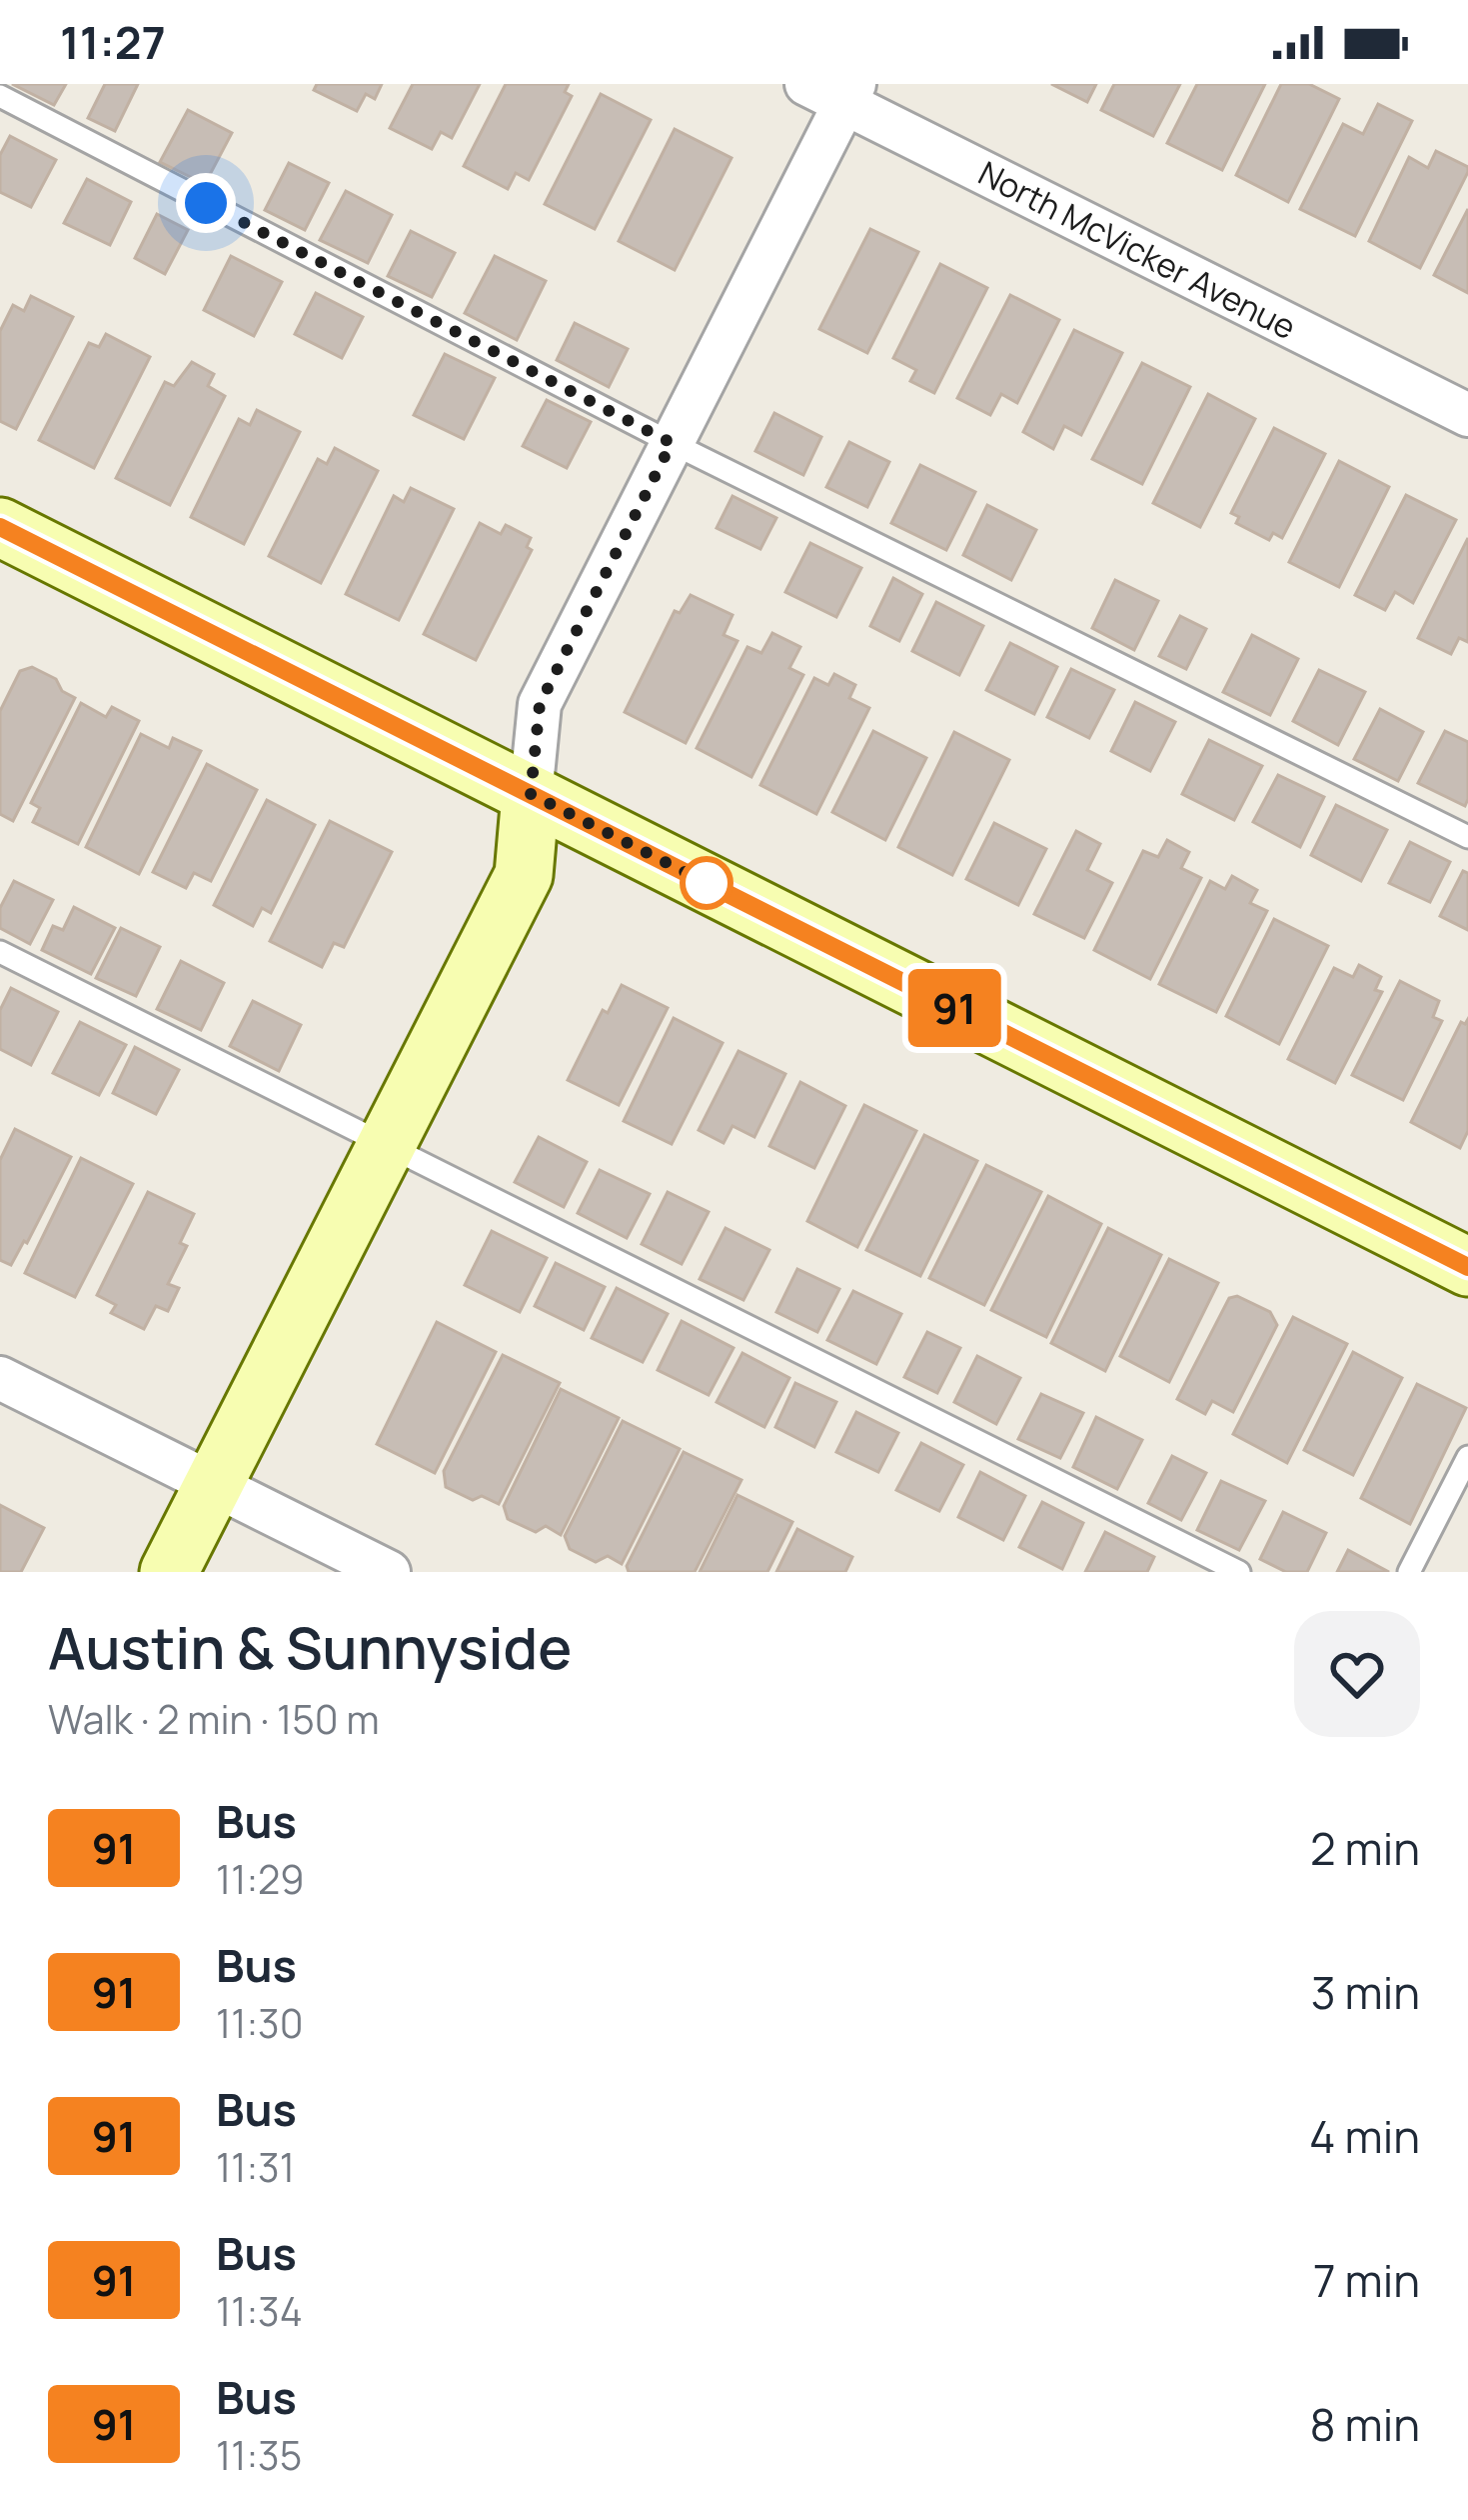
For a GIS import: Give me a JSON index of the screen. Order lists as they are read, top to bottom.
{
  "streets": {
    "street": ["North McVicker Avenue"]
  },
  "lines": ["bus line 91"],
  "page": {
    "status": "11:27",
    "on_map": "91",
    "heading": ["Austin & Sunnyside", "Walk · 2 min · 150 m"],
    "list": [
      {
        "mark": "91",
        "name": "Bus",
        "note": "11:29",
        "value": "2 min"
      },
      {
        "mark": "91",
        "name": "Bus",
        "note": "11:30",
        "value": "3 min"
      },
      {
        "mark": "91",
        "name": "Bus",
        "note": "11:31",
        "value": "4 min"
      },
      {
        "mark": "91",
        "name": "Bus",
        "note": "11:34",
        "value": "7 min"
      },
      {
        "mark": "91",
        "name": "Bus",
        "note": "11:35",
        "value": "8 min"
      }
    ]
  }
}
